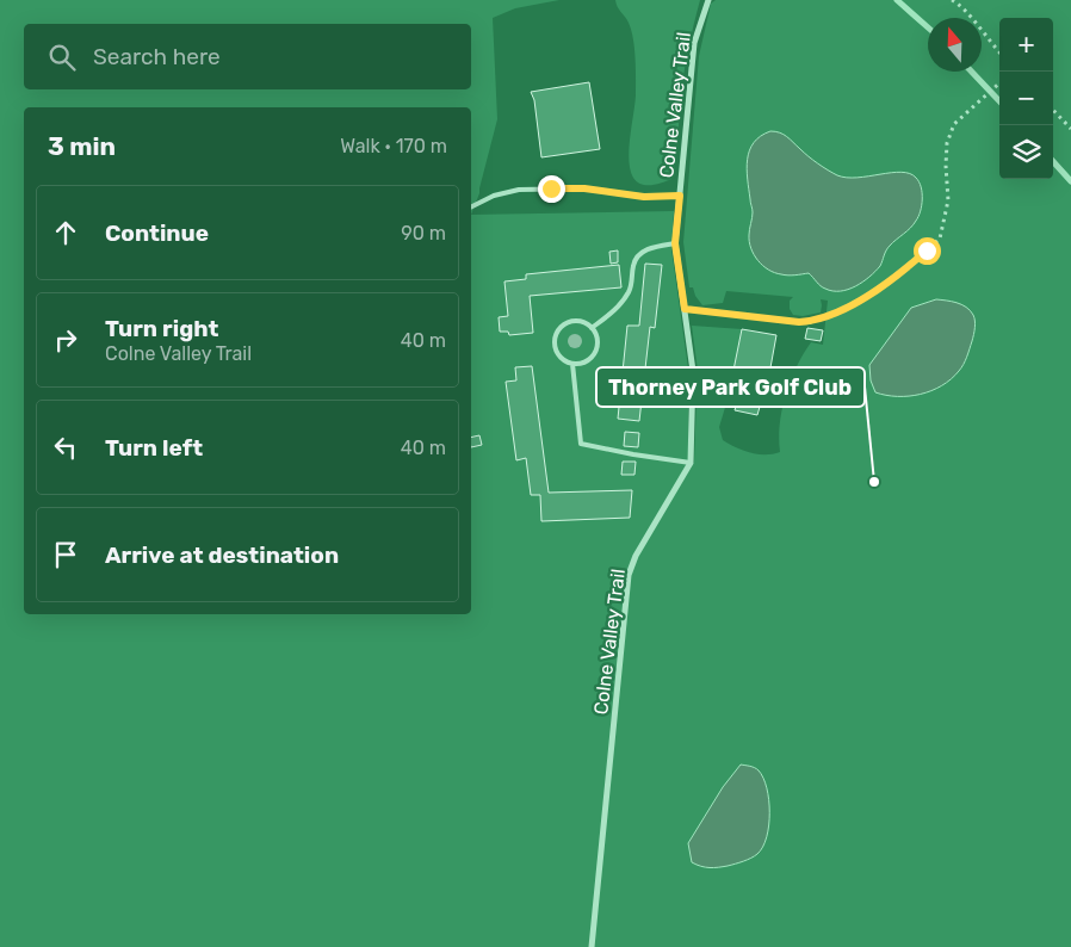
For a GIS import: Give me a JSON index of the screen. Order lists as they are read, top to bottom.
{
  "streets": {
    "street": ["Colne Valley Trail"]
  },
  "places": ["Thorney Park Golf Club"],
  "north": "top",
  "page": {
    "map_buttons": ["+", "−"],
    "search": "Search here",
    "heading": ["3 min", "Walk · 170 m"],
    "list": [
      ["Continue", "90 m"],
      ["Turn right", "Colne Valley Trail", "40 m"],
      ["Turn left", "40 m"],
      "Arrive at destination"
    ]
  }
}
